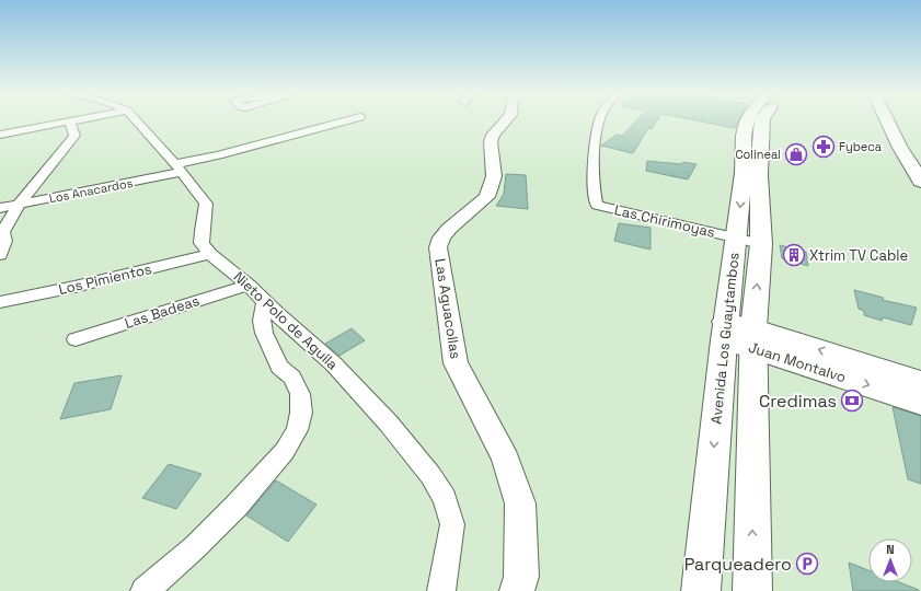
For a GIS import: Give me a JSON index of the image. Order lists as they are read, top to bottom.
{
  "streets": {
    "main road": ["Avenida Los Guaytambos", "Juan Montalvo"],
    "street": [
      "Los Anacardos",
      "Las Chirimoyas",
      "Los Pimientos",
      "Las Aguacollas",
      "Las Badeas",
      "Nieto Polo de Aguila"
    ]
  },
  "crossings": [
    ["Los Anacardos", "Nieto Polo de Aguila"],
    ["Las Chirimoyas", "Avenida Los Guaytambos"],
    ["Los Pimientos", "Nieto Polo de Aguila"],
    ["Las Badeas", "Nieto Polo de Aguila"],
    ["Avenida Los Guaytambos", "Juan Montalvo"]
  ],
  "places": {
    "pharmacy": ["Fybeca"],
    "shop": ["Colineal"],
    "building": ["Xtrim TV Cable"],
    "bank": ["Credimas"],
    "parking": ["Parqueadero"]
  },
  "north": "top"
}
